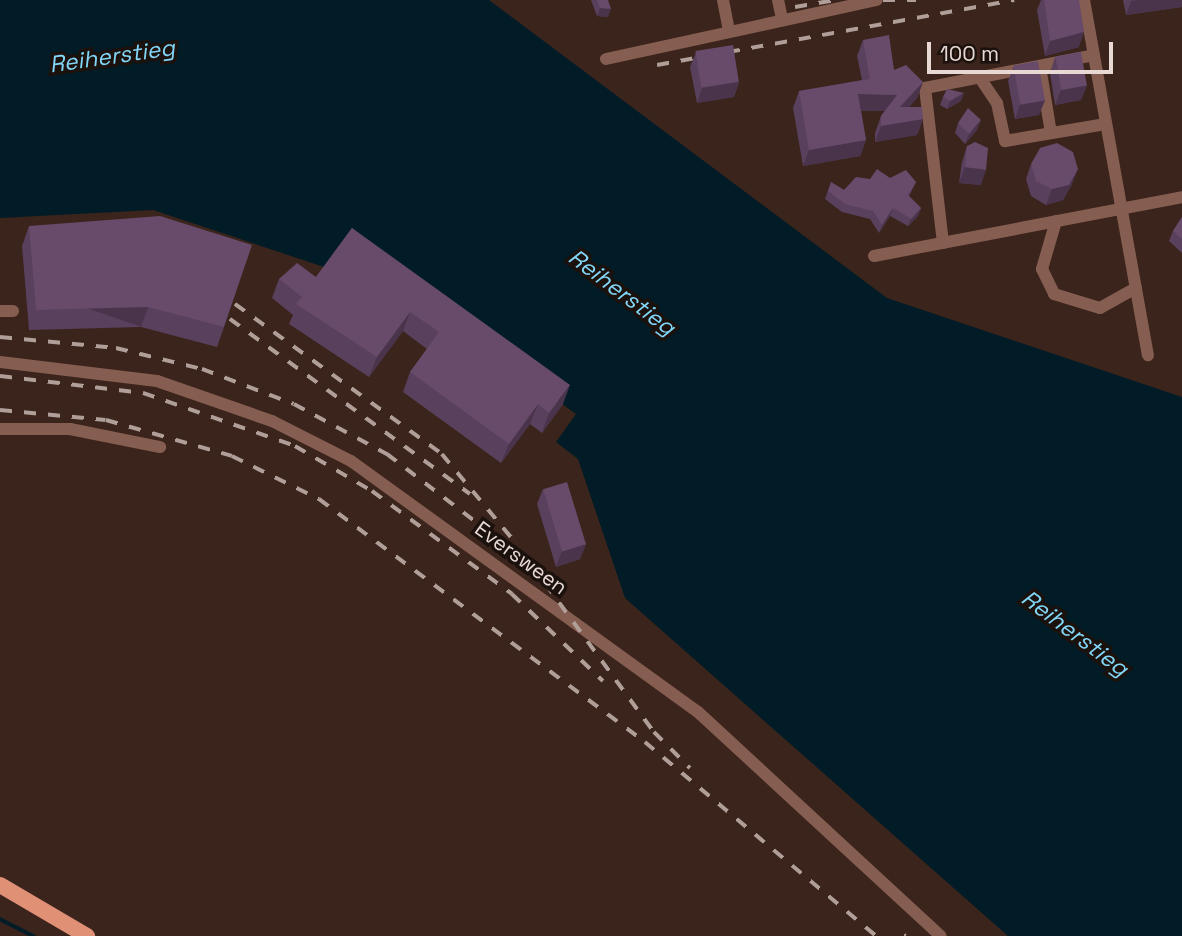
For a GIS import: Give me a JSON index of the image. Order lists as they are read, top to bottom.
{
  "streets": {
    "street": ["Eversween"]
  },
  "water": ["Reiherstieg"],
  "scale_bar": "100 m"
}
